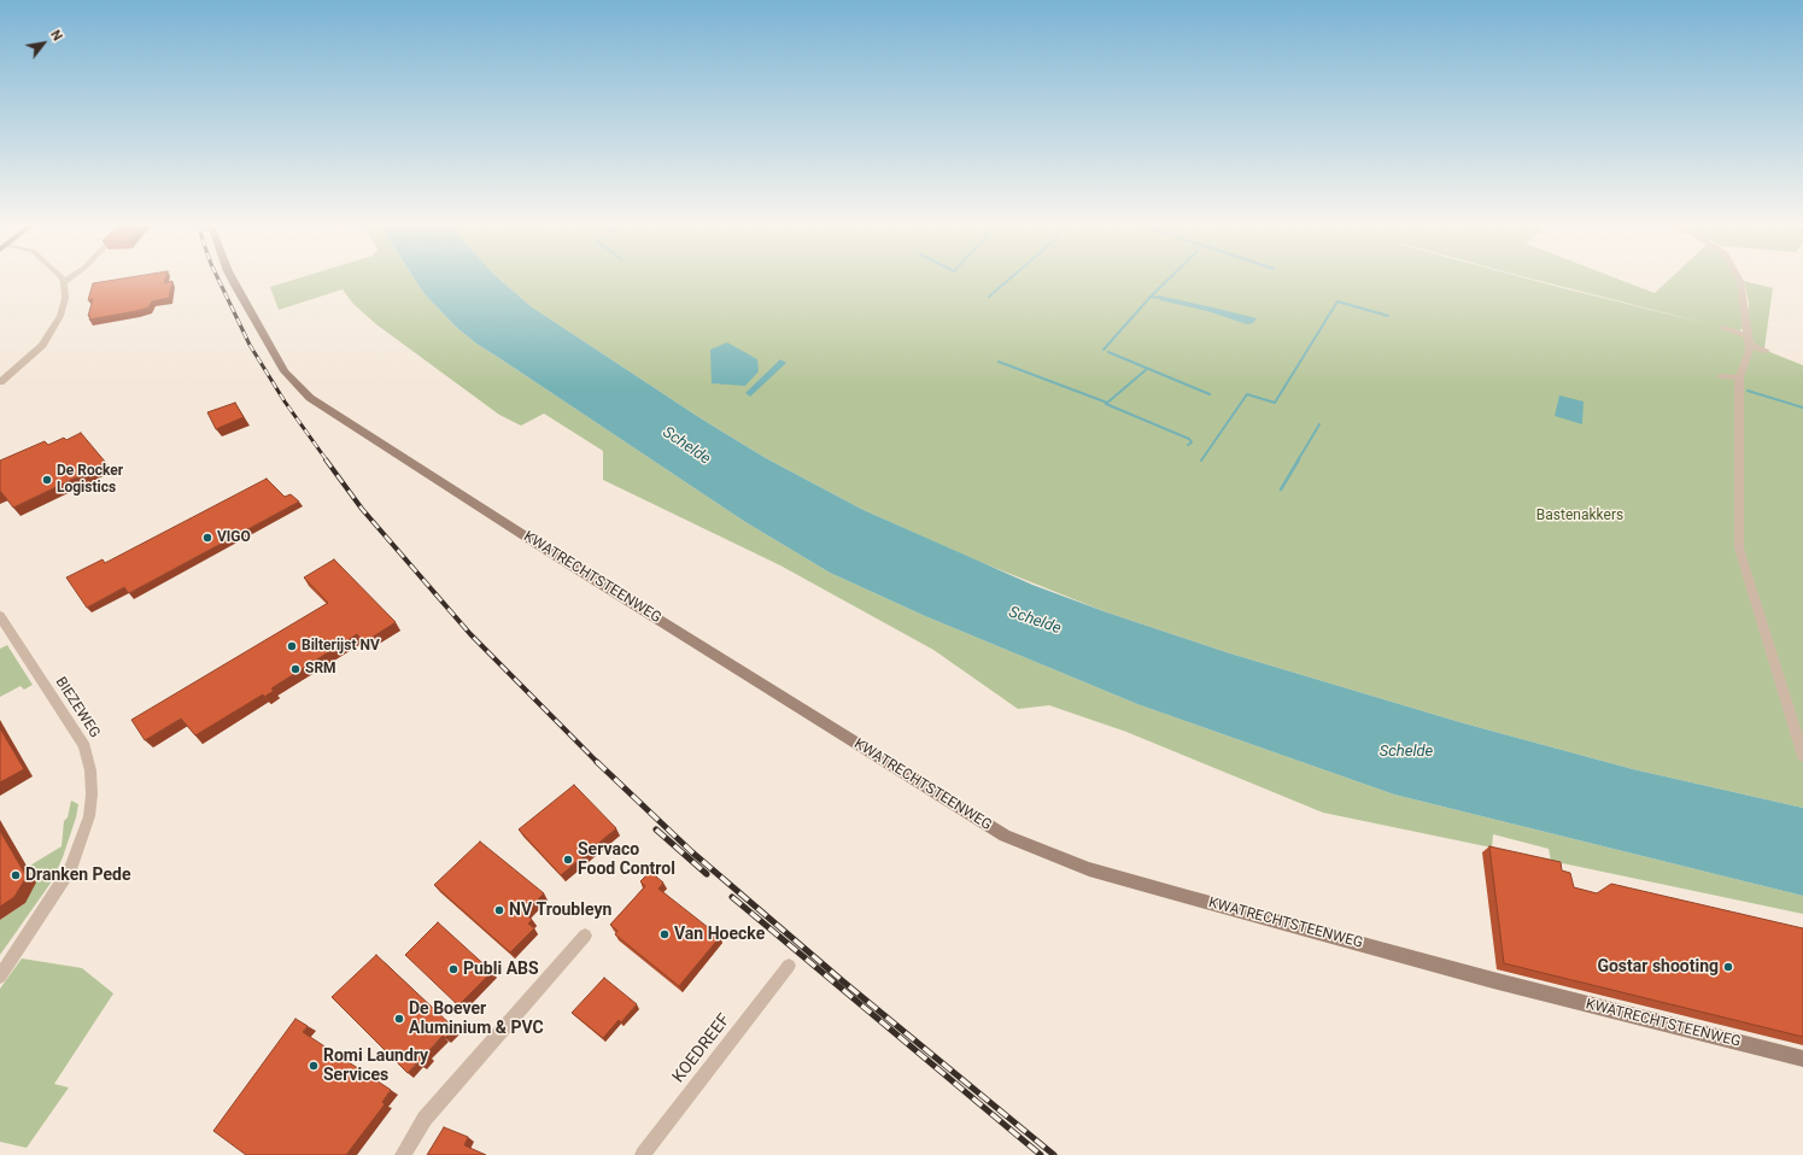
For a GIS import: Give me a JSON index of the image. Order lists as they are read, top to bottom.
{
  "streets": {
    "street": ["KWATRECHTSTEENWEG", "BIEZEWEG", "KOEDREEF"]
  },
  "water": ["Schelde"],
  "parks": ["Bastenakkers"],
  "places": [
    "De Rocker Logistics",
    "VIGO",
    "Bilterijst NV",
    "SRM",
    "Servaco Food Control",
    "Dranken Pede",
    "NV Troubleyn",
    "Van Hoecke",
    "Gostar shooting",
    "Publi ABS",
    "De Boever Aluminium & PVC",
    "Romi Laundry Services"
  ],
  "north": "top right"
}
